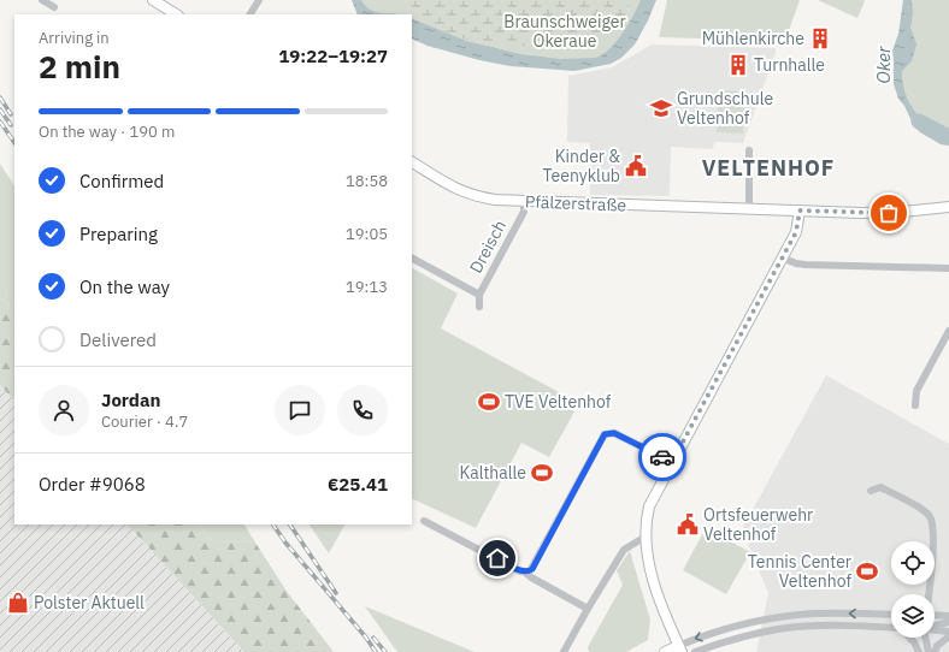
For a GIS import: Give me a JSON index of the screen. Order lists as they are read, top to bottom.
{
  "streets": {
    "street": ["Pfälzerstraße", "Dreisch"]
  },
  "crossings": [
    ["Pfälzerstraße", "Dreisch"]
  ],
  "districts": ["VELTENHOF"],
  "water": ["Oker"],
  "parks": ["Braunschweiger Okeraue"],
  "places": {
    "building": ["Mühlenkirche", "Turnhalle"],
    "school or university": ["Grundschule Veltenhof"],
    "public building": ["Kinder & Teenyklub", "Ortsfeuerwehr Veltenhof"],
    "sports": ["TVE Veltenhof", "Kalthalle", "Tennis Center Veltenhof"],
    "shop": ["Polster Aktuell"]
  },
  "page": {
    "heading": ["2 min", "Arriving in", "19:22–19:27"],
    "panel": [
      "Jordan",
      "Courier · 4.7",
      "Order #9068",
      "€25.41"
    ],
    "bar": "On the way · 190 m",
    "list": [
      ["Confirmed", "18:58"],
      ["Preparing", "19:05"],
      ["On the way", "19:13"],
      "Delivered"
    ]
  }
}
